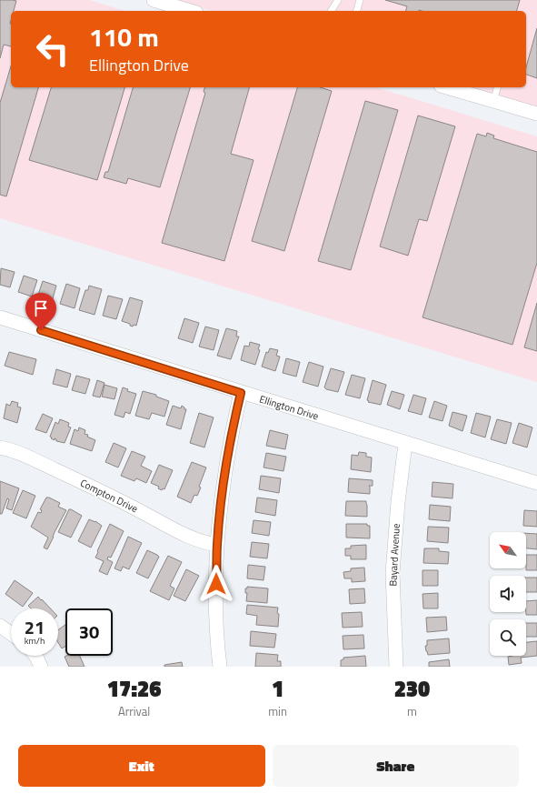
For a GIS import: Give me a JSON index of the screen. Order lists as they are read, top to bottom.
{
  "streets": {
    "street": ["Ellington Drive", "Compton Drive", "Bayard Avenue"]
  },
  "crossings": [
    ["Ellington Drive", "Bayard Avenue"]
  ],
  "north": "top left",
  "page": {
    "turn": ["110 m", "Ellington Drive"],
    "speed": "21 km/h",
    "limit": "30",
    "eta": [
      "17:26",
      "Arrival",
      "1",
      "min",
      "230",
      "m"
    ],
    "buttons": ["Exit", "Share"]
  }
}
